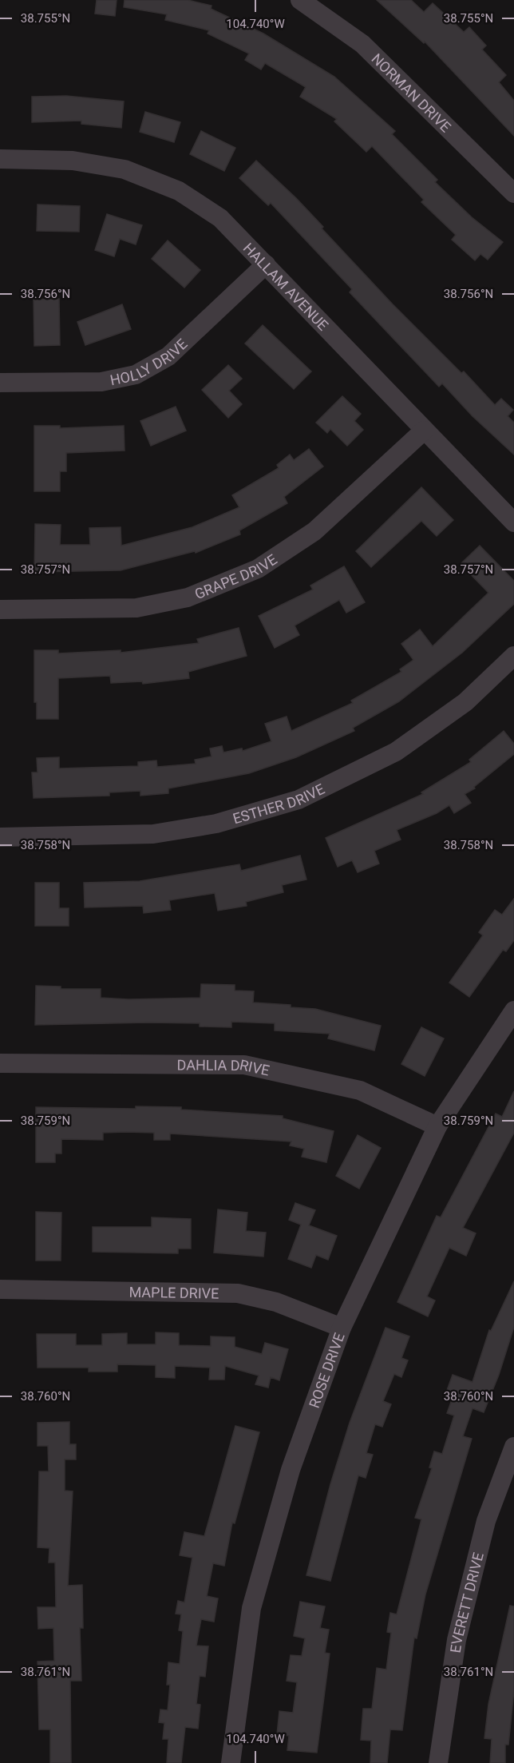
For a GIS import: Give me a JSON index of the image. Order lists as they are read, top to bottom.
{
  "streets": {
    "street": [
      "NORMAN DRIVE",
      "HALLAM AVENUE",
      "HOLLY DRIVE",
      "GRAPE DRIVE",
      "ESTHER DRIVE",
      "DAHLIA DRIVE",
      "MAPLE DRIVE",
      "ROSE DRIVE",
      "EVERETT DRIVE"
    ]
  },
  "crossings": [
    ["HALLAM AVENUE", "HOLLY DRIVE"],
    ["HALLAM AVENUE", "GRAPE DRIVE"],
    ["DAHLIA DRIVE", "ROSE DRIVE"],
    ["MAPLE DRIVE", "ROSE DRIVE"]
  ],
  "coordinates": [
    "38.755°N",
    "104.740°W",
    "38.756°N",
    "38.757°N",
    "38.758°N",
    "38.759°N",
    "38.760°N",
    "38.761°N"
  ]
}
